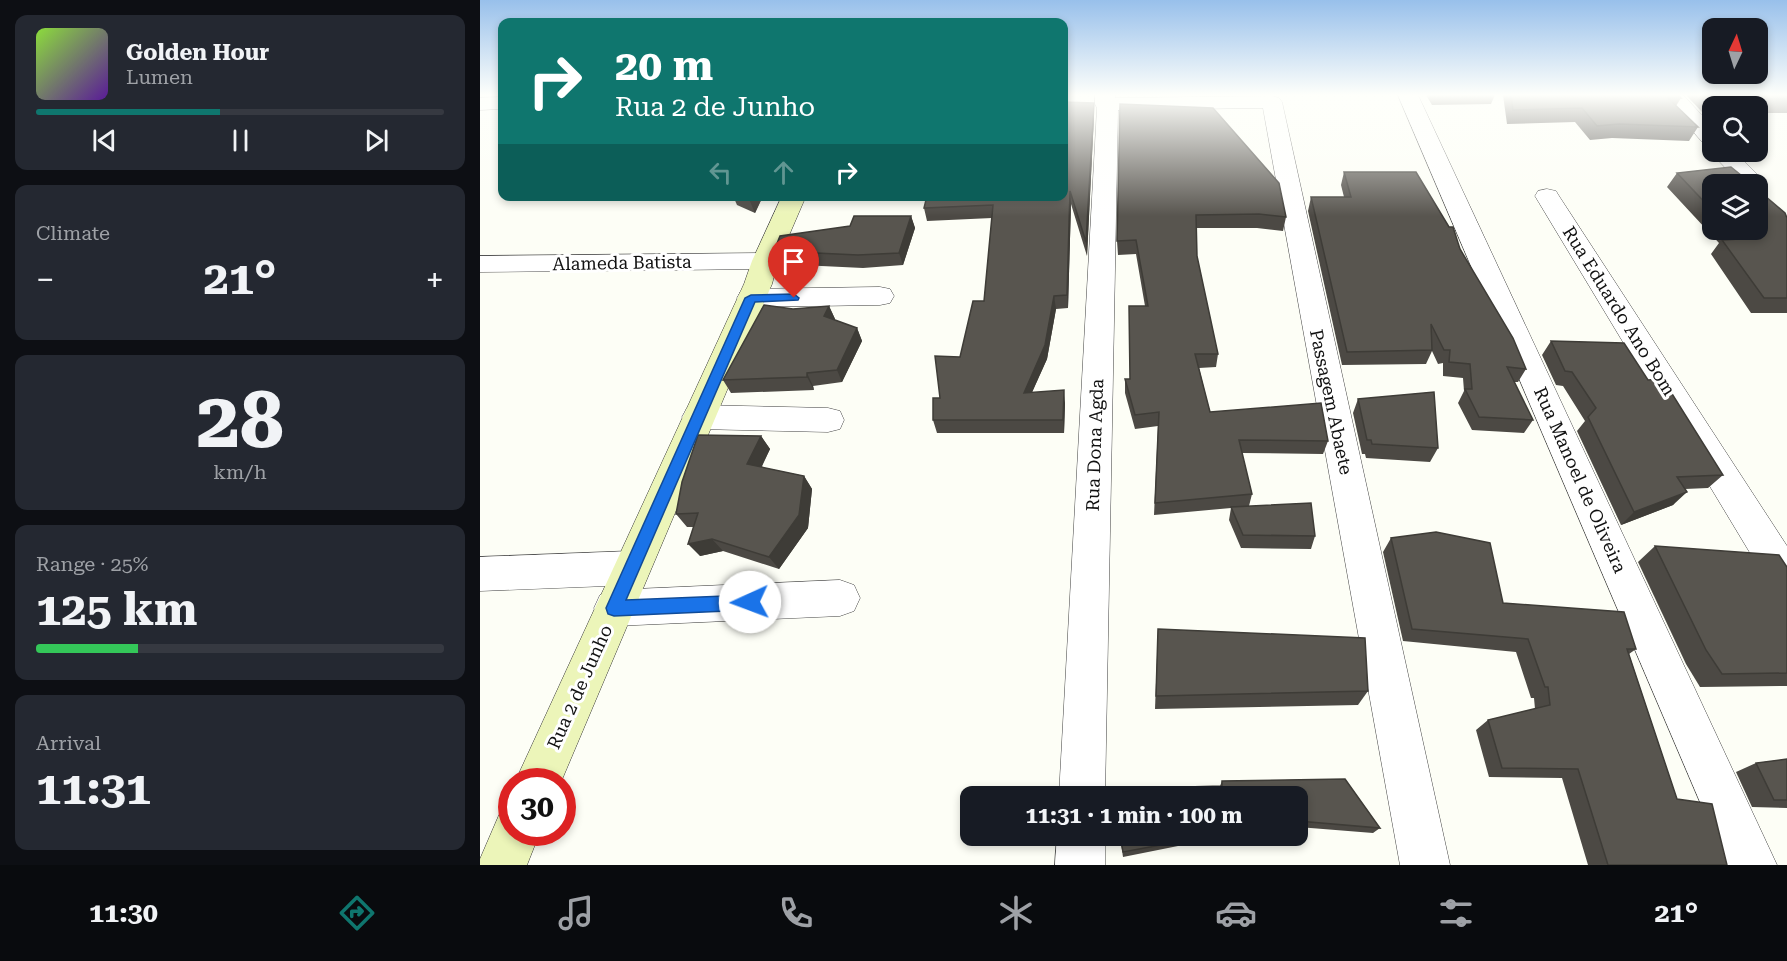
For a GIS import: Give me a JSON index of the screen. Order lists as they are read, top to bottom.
{
  "streets": {
    "street": [
      "Alameda Batista",
      "Rua Eduardo Ano Bom",
      "Passagem Abaete",
      "Rua Dona Agda",
      "Rua Manoel de Oliveira",
      "Rua 2 de Junho"
    ]
  },
  "crossings": [
    ["Alameda Batista", "Rua 2 de Junho"]
  ],
  "north": "top",
  "page": {
    "turn": ["20 m", "Rua 2 de Junho"],
    "song": ["Golden Hour", "Lumen"],
    "tile": [
      "Climate",
      ["28", "km/h"],
      ["Range · 25%", "125 km"],
      ["Arrival", "11:31"]
    ],
    "heat": ["−", "21°", "+"],
    "limit": "30",
    "trip": "11:31 · 1 min · 100 m",
    "tabs": ["11:30", "21°"]
  }
}
